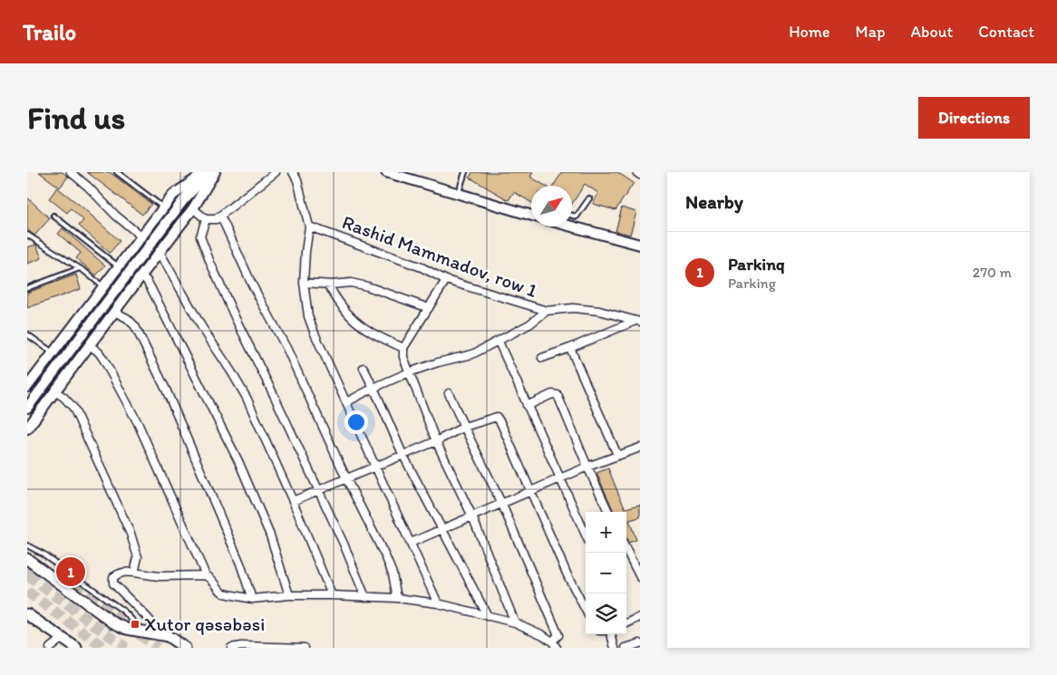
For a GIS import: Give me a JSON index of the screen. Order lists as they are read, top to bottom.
{
  "streets": {
    "street": ["Rashid Mammadov, row 1"]
  },
  "places": {
    "transit": ["Xutor qəsəbəsi"]
  },
  "north": "top right",
  "page": {
    "header": "Trailo",
    "nav": [
      "Home",
      "Map",
      "About",
      "Contact"
    ],
    "buttons": "Directions",
    "title": "Find us",
    "heading": "Nearby",
    "list": [
      {
        "mark": "1",
        "name": "Parkinq",
        "note": "Parking",
        "value": "270 m"
      }
    ],
    "map_buttons": ["+", "−"],
    "pins": "1"
  }
}
